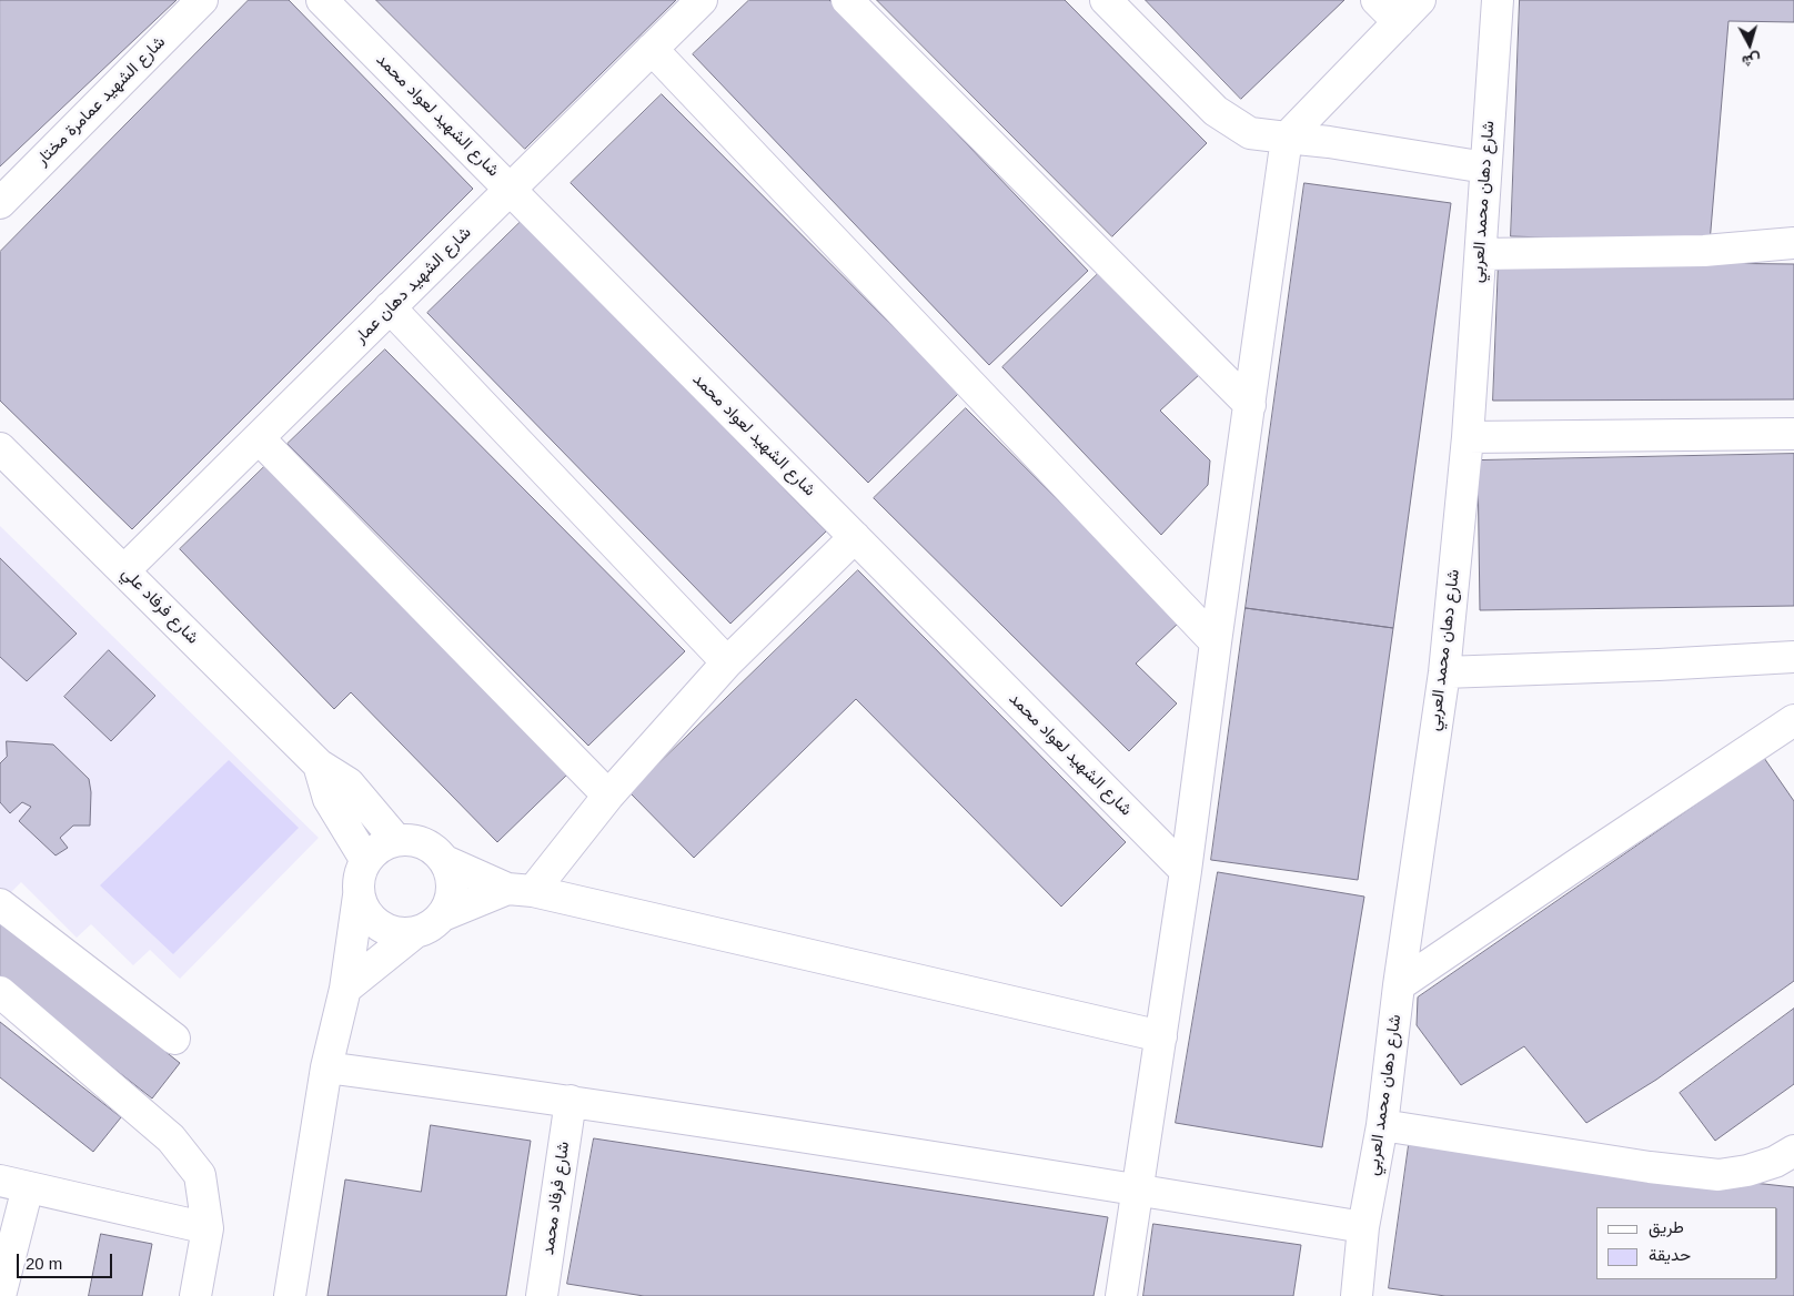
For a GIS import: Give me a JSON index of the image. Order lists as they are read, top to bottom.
{
  "streets": {
    "street": [
      "شارع الشهيد عمامرة مختار",
      "شارع الشهيد لعواد محمد",
      "شارع دهان محمد العربي",
      "شارع الشهيد دهان عمار",
      "شارع فرفاد علي",
      "شارع فرفاد محمد"
    ]
  },
  "crossings": [
    ["شارع الشهيد لعواد محمد", "شارع الشهيد دهان عمار"],
    ["شارع الشهيد دهان عمار", "شارع فرفاد علي"]
  ],
  "legend": ["طريق", "حديقة"],
  "scale_bar": "20 m",
  "north": "bottom"
}
